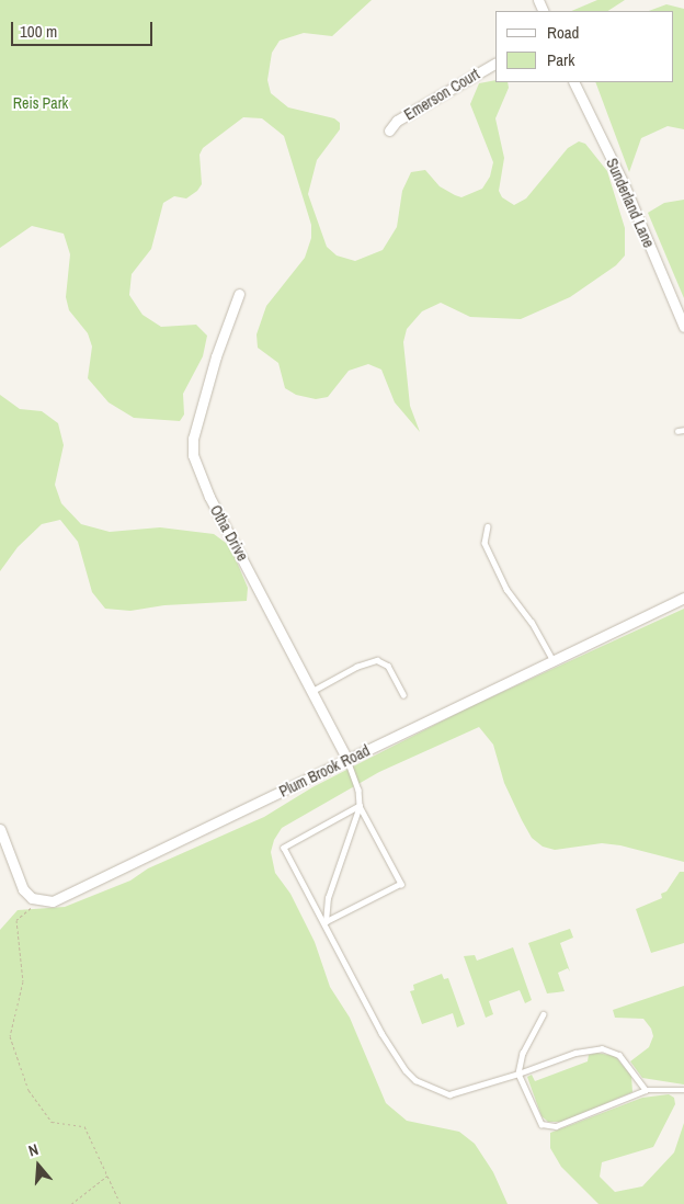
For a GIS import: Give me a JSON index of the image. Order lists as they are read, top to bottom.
{
  "streets": {
    "street": [
      "Emerson Court",
      "Sunderland Lane",
      "Otha Drive",
      "Plum Brook Road"
    ]
  },
  "crossings": [
    ["Otha Drive", "Plum Brook Road"]
  ],
  "parks": ["Reis Park"],
  "legend": ["Road", "Park"],
  "scale_bar": "100 m",
  "north": "top"
}
